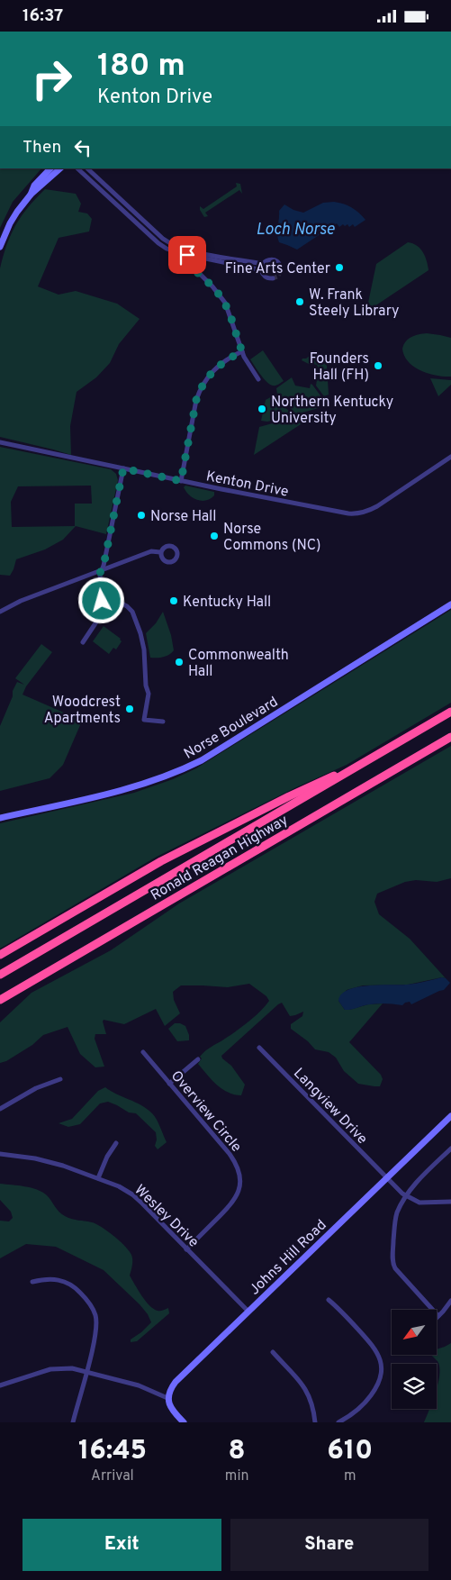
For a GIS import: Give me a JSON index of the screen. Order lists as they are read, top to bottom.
{
  "streets": {
    "highway": ["Ronald Reagan Highway"],
    "main road": ["Norse Boulevard", "Johns Hill Road"],
    "street": [
      "Kenton Drive",
      "Langview Drive",
      "Overview Circle",
      "Wesley Drive"
    ]
  },
  "crossings": [
    ["Langview Drive", "Johns Hill Road"],
    ["Overview Circle", "Wesley Drive"],
    ["Wesley Drive", "Johns Hill Road"]
  ],
  "water": ["Loch Norse"],
  "places": [
    "Fine Arts Center",
    "W. Frank Steely Library",
    "Founders Hall (FH)",
    "Northern Kentucky University",
    "Norse Hall",
    "Norse Commons (NC)",
    "Kentucky Hall",
    "Commonwealth Hall",
    "Woodcrest Apartments"
  ],
  "north": "bottom left",
  "page": {
    "status": "16:37",
    "turn": ["180 m", "Kenton Drive"],
    "then": "Then",
    "eta": [
      "16:45",
      "Arrival",
      "8",
      "min",
      "610",
      "m"
    ],
    "buttons": ["Exit", "Share"]
  }
}
